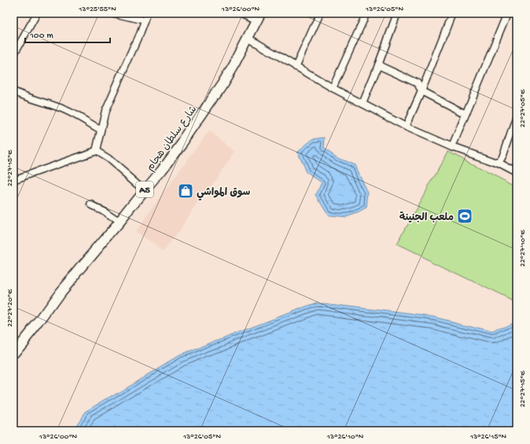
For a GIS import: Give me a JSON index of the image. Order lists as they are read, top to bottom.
{
  "streets": {
    "highway": ["شارع سلطان هجام", "A5"]
  },
  "places": {
    "shop": ["سوق المواشي"],
    "sports": ["ملعب الجنينة"]
  },
  "scale_bar": "100 m",
  "coordinates": [
    "13°25'55\"N",
    "13°26'00\"N",
    "13°26'05\"N",
    "22°27'05\"E",
    "22°27'15\"E",
    "22°27'10\"E",
    "22°27'20\"E",
    "13°26'10\"N",
    "13°26'15\"N"
  ]
}
